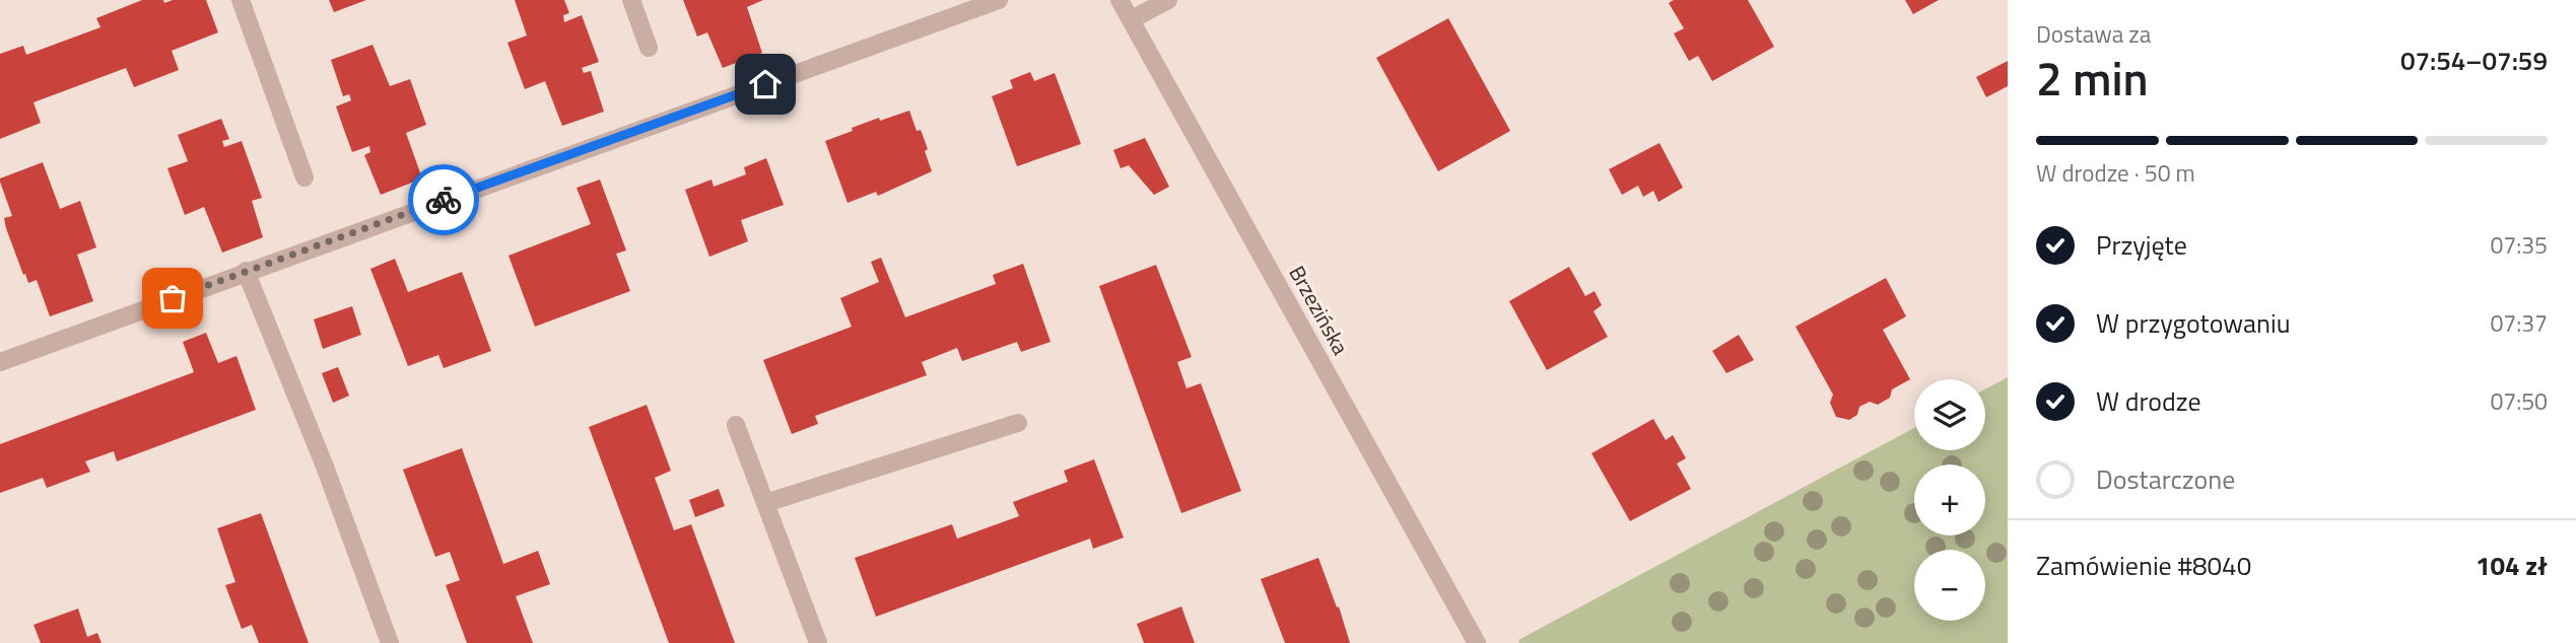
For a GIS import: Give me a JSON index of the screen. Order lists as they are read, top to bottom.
{
  "streets": {
    "street": ["Brzezińska"]
  },
  "page": {
    "heading": ["2 min", "Dostawa za", "07:54–07:59"],
    "panel": ["Zamówienie #8040", "104 zł"],
    "bar": "W drodze · 50 m",
    "list": [
      ["Przyjęte", "07:35"],
      ["W przygotowaniu", "07:37"],
      ["W drodze", "07:50"],
      "Dostarczone"
    ],
    "map_buttons": ["+", "−"]
  }
}
